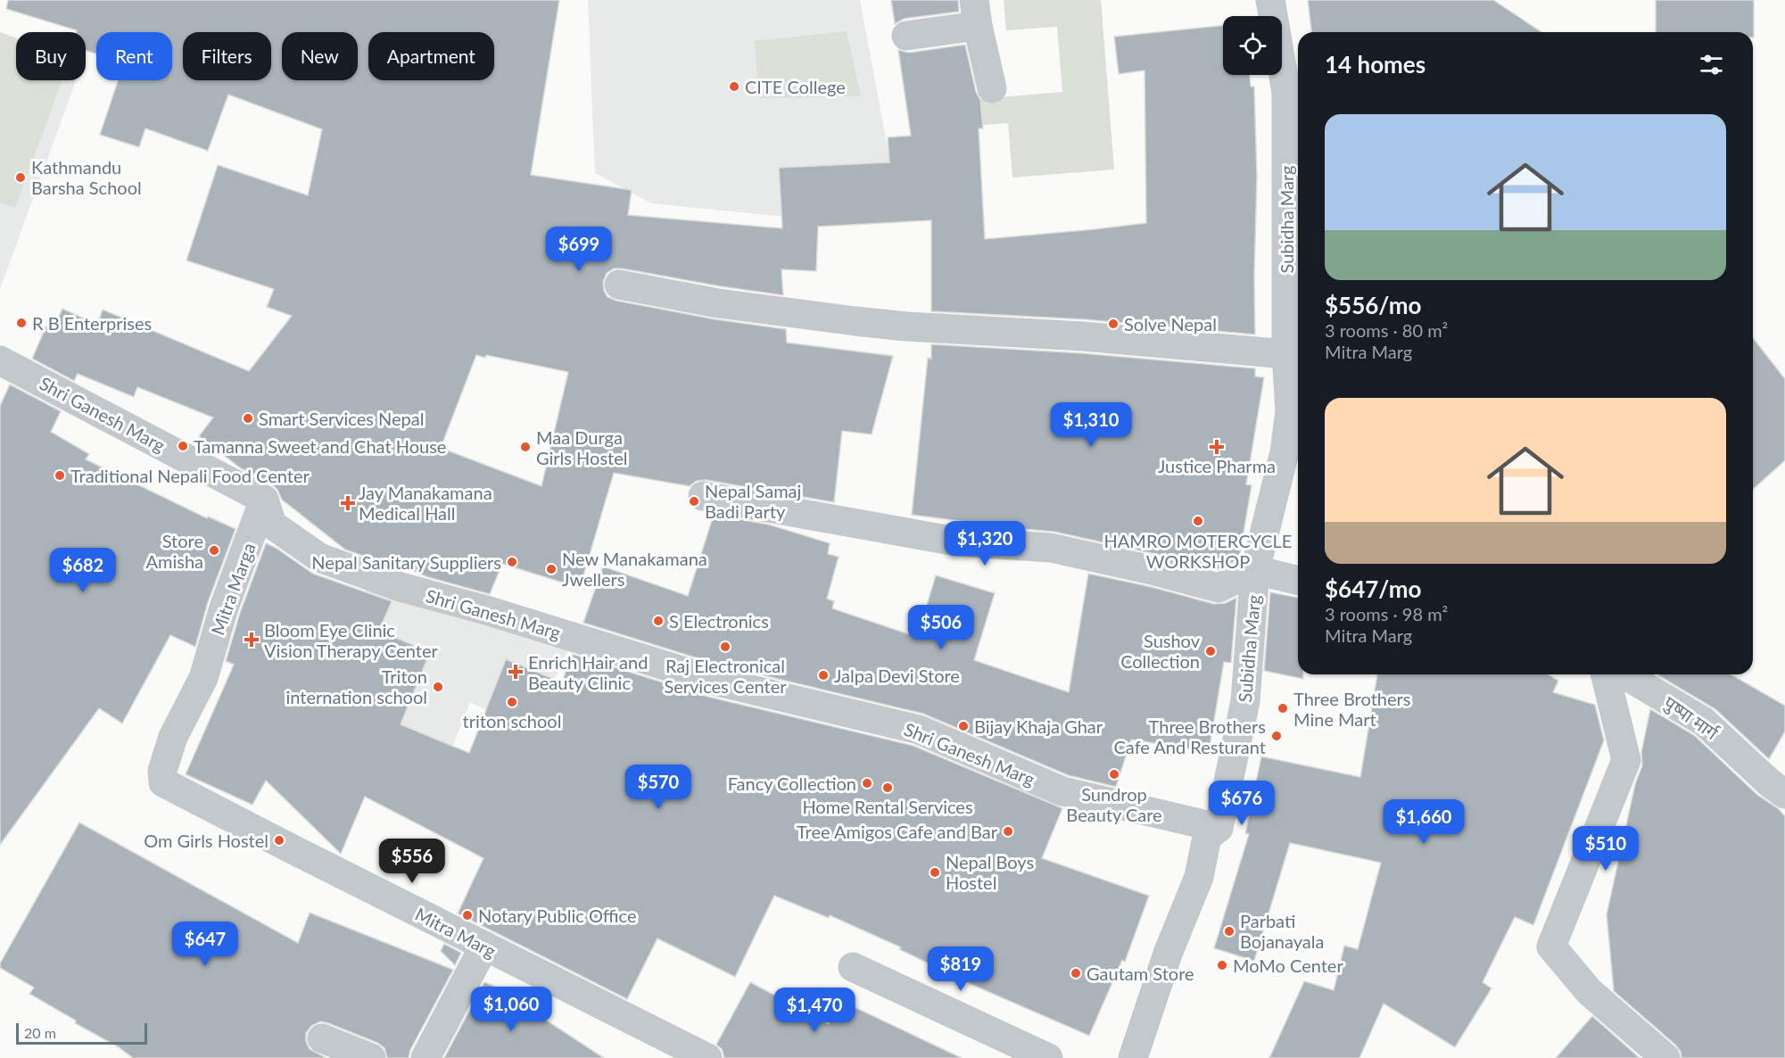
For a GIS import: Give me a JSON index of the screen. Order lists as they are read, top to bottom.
{
  "streets": {
    "street": [
      "Subidha Marg",
      "Shri Ganesh Marg",
      "Mitra Marga",
      "पुष्पा मार्ग",
      "Mitra Marg"
    ]
  },
  "crossings": [
    ["Subidha Marg", "Shri Ganesh Marg"],
    ["Shri Ganesh Marg", "Mitra Marga"],
    ["Mitra Marga", "Mitra Marg"]
  ],
  "places": {
    "other": [
      "CITE College",
      "Kathmandu Barsha School",
      "R B Enterprises",
      "Solve Nepal",
      "Smart Services Nepal",
      "Tamanna Sweet and Chat House",
      "Maa Durga Girls Hostel",
      "Traditional Nepali Food Center",
      "Nepal Samaj Badi Party",
      "HAMRO MOTERCYCLE WORKSHOP",
      "Store Amisha",
      "Nepal Sanitary Suppliers",
      "New Manakamana Jwellers",
      "S Electronics",
      "Raj Electronical Services Center",
      "Sushov Collection",
      "Jalpa Devi Store",
      "Triton internation school",
      "triton school",
      "Three Brothers Mine Mart",
      "Bijay Khaja Ghar",
      "Three Brothers Cafe And Resturant",
      "Sundrop Beauty Care",
      "Fancy Collection",
      "Home Rental Services",
      "Tree Amigos Cafe and Bar",
      "Om Girls Hostel",
      "Nepal Boys Hostel",
      "Notary Public Office",
      "Parbati Bojanayala",
      "MoMo Center",
      "Gautam Store"
    ],
    "health": [
      "Justice Pharma",
      "Jay Manakamana Medical Hall",
      "Bloom Eye Clinic Vision Therapy Center",
      "Enrich Hair and Beauty Clinic"
    ]
  },
  "scale_bar": "20 m",
  "page": {
    "chip": [
      "Buy",
      "Rent",
      "Filters",
      "New",
      "Apartment"
    ],
    "heading": "14 homes",
    "list": [
      {
        "name": "$556/mo",
        "note": "3 rooms · 80 m² · Mitra Marg"
      },
      {
        "name": "$647/mo",
        "note": "3 rooms · 98 m² · Mitra Marg"
      }
    ],
    "price": [
      "$699",
      "$1,310",
      "$1,320",
      "$682",
      "$506",
      "$570",
      "$676",
      "$1,660",
      "$510",
      "$556",
      "$647",
      "$819",
      "$1,060",
      "$1,470"
    ],
    "scale": "20 m"
  }
}
